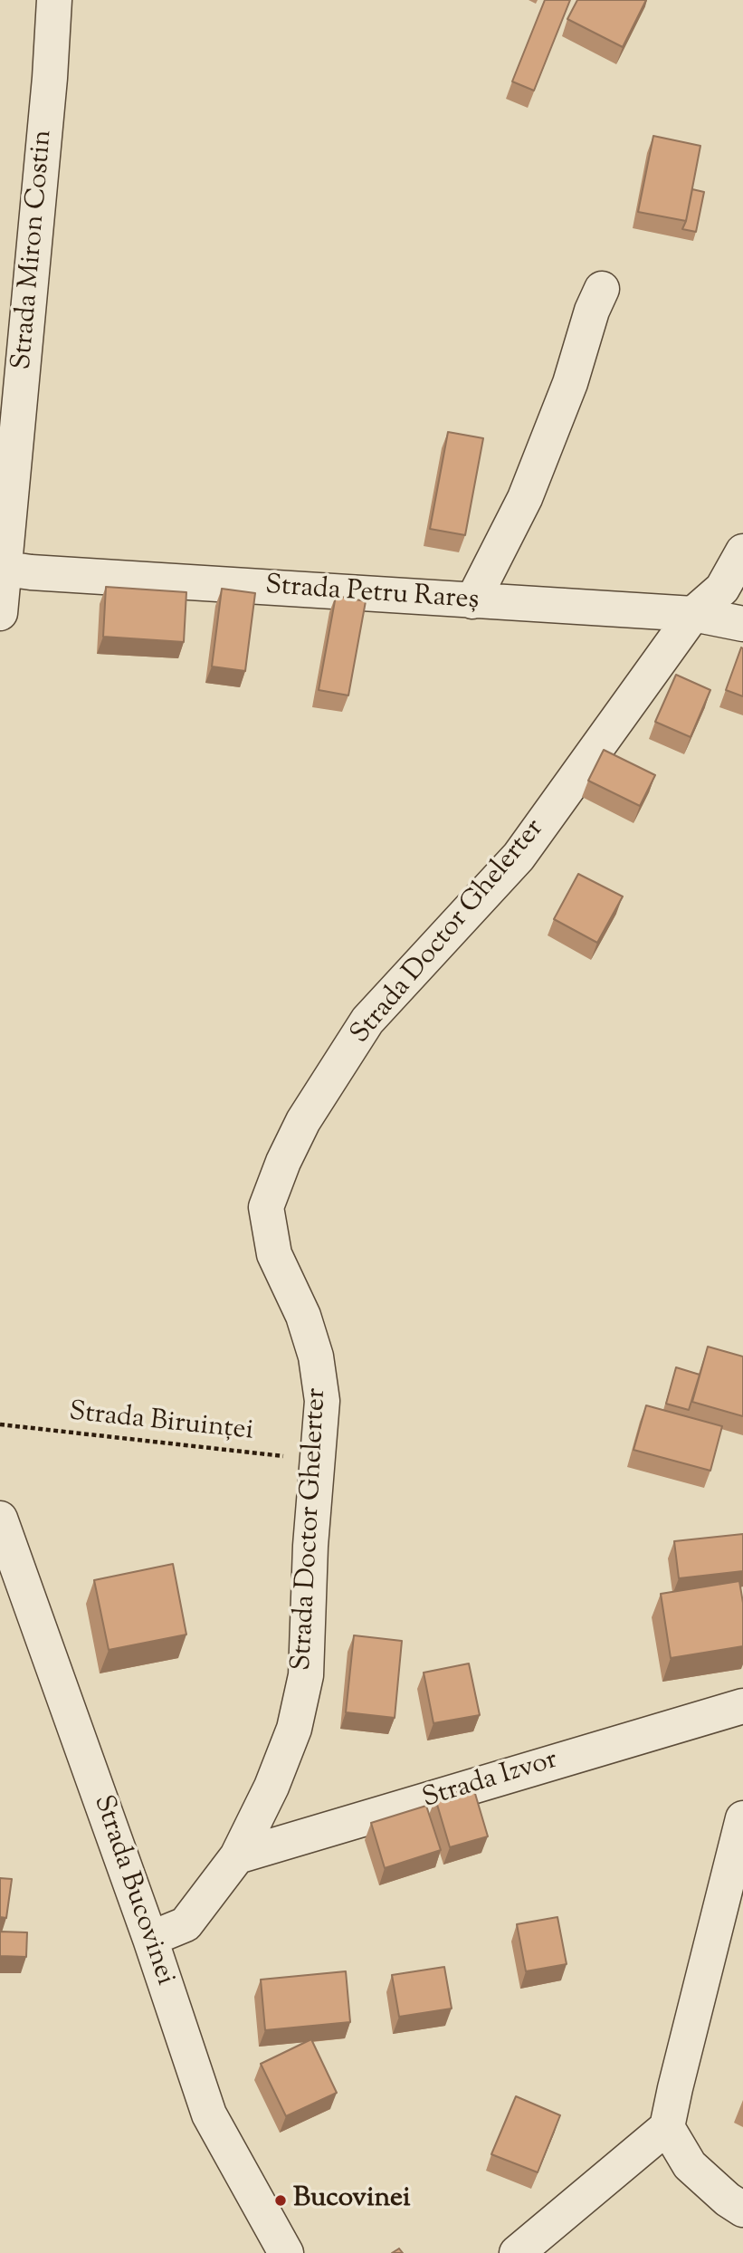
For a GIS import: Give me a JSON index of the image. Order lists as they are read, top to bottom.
{
  "streets": {
    "street": [
      "Strada Miron Costin",
      "Strada Petru Rareș",
      "Strada Doctor Ghelerter",
      "Strada Izvor",
      "Strada Bucovinei"
    ],
    "path": ["Strada Biruinței"]
  },
  "crossings": [
    ["Strada Miron Costin", "Strada Petru Rareș"],
    ["Strada Petru Rareș", "Strada Doctor Ghelerter"],
    ["Strada Doctor Ghelerter", "Strada Biruinței"],
    ["Strada Doctor Ghelerter", "Strada Izvor"],
    ["Strada Doctor Ghelerter", "Strada Bucovinei"]
  ],
  "places": ["Bucovinei"]
}
